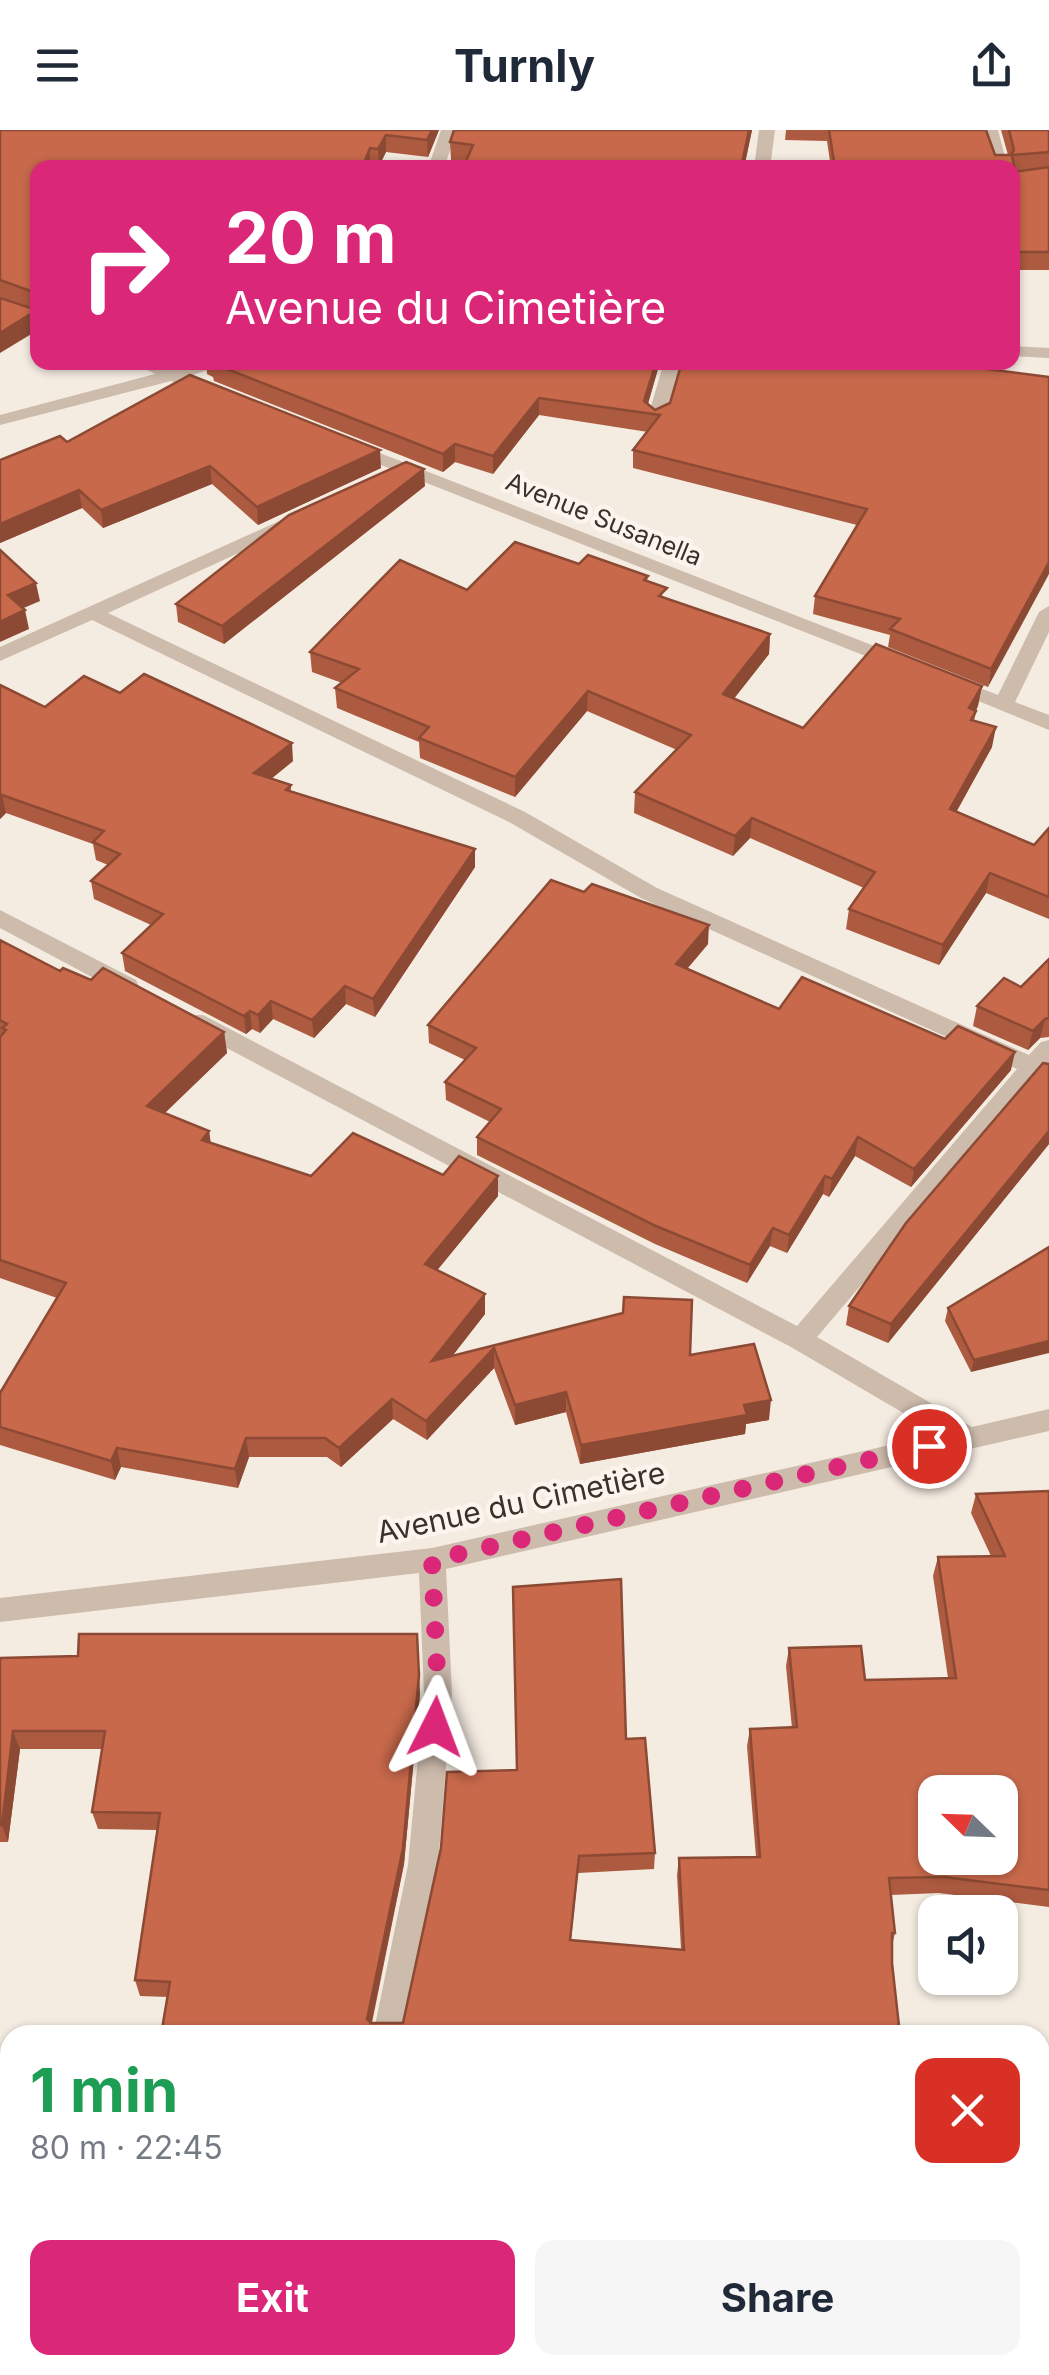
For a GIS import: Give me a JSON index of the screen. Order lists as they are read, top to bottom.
{
  "streets": {
    "street": ["Avenue Susanella", "Avenue du Cimetière"]
  },
  "north": "top left",
  "page": {
    "header": "Turnly",
    "turn": ["20 m", "Avenue du Cimetière"],
    "heading": ["1 min", "80 m · 22:45"],
    "buttons": ["Exit", "Share"]
  }
}
